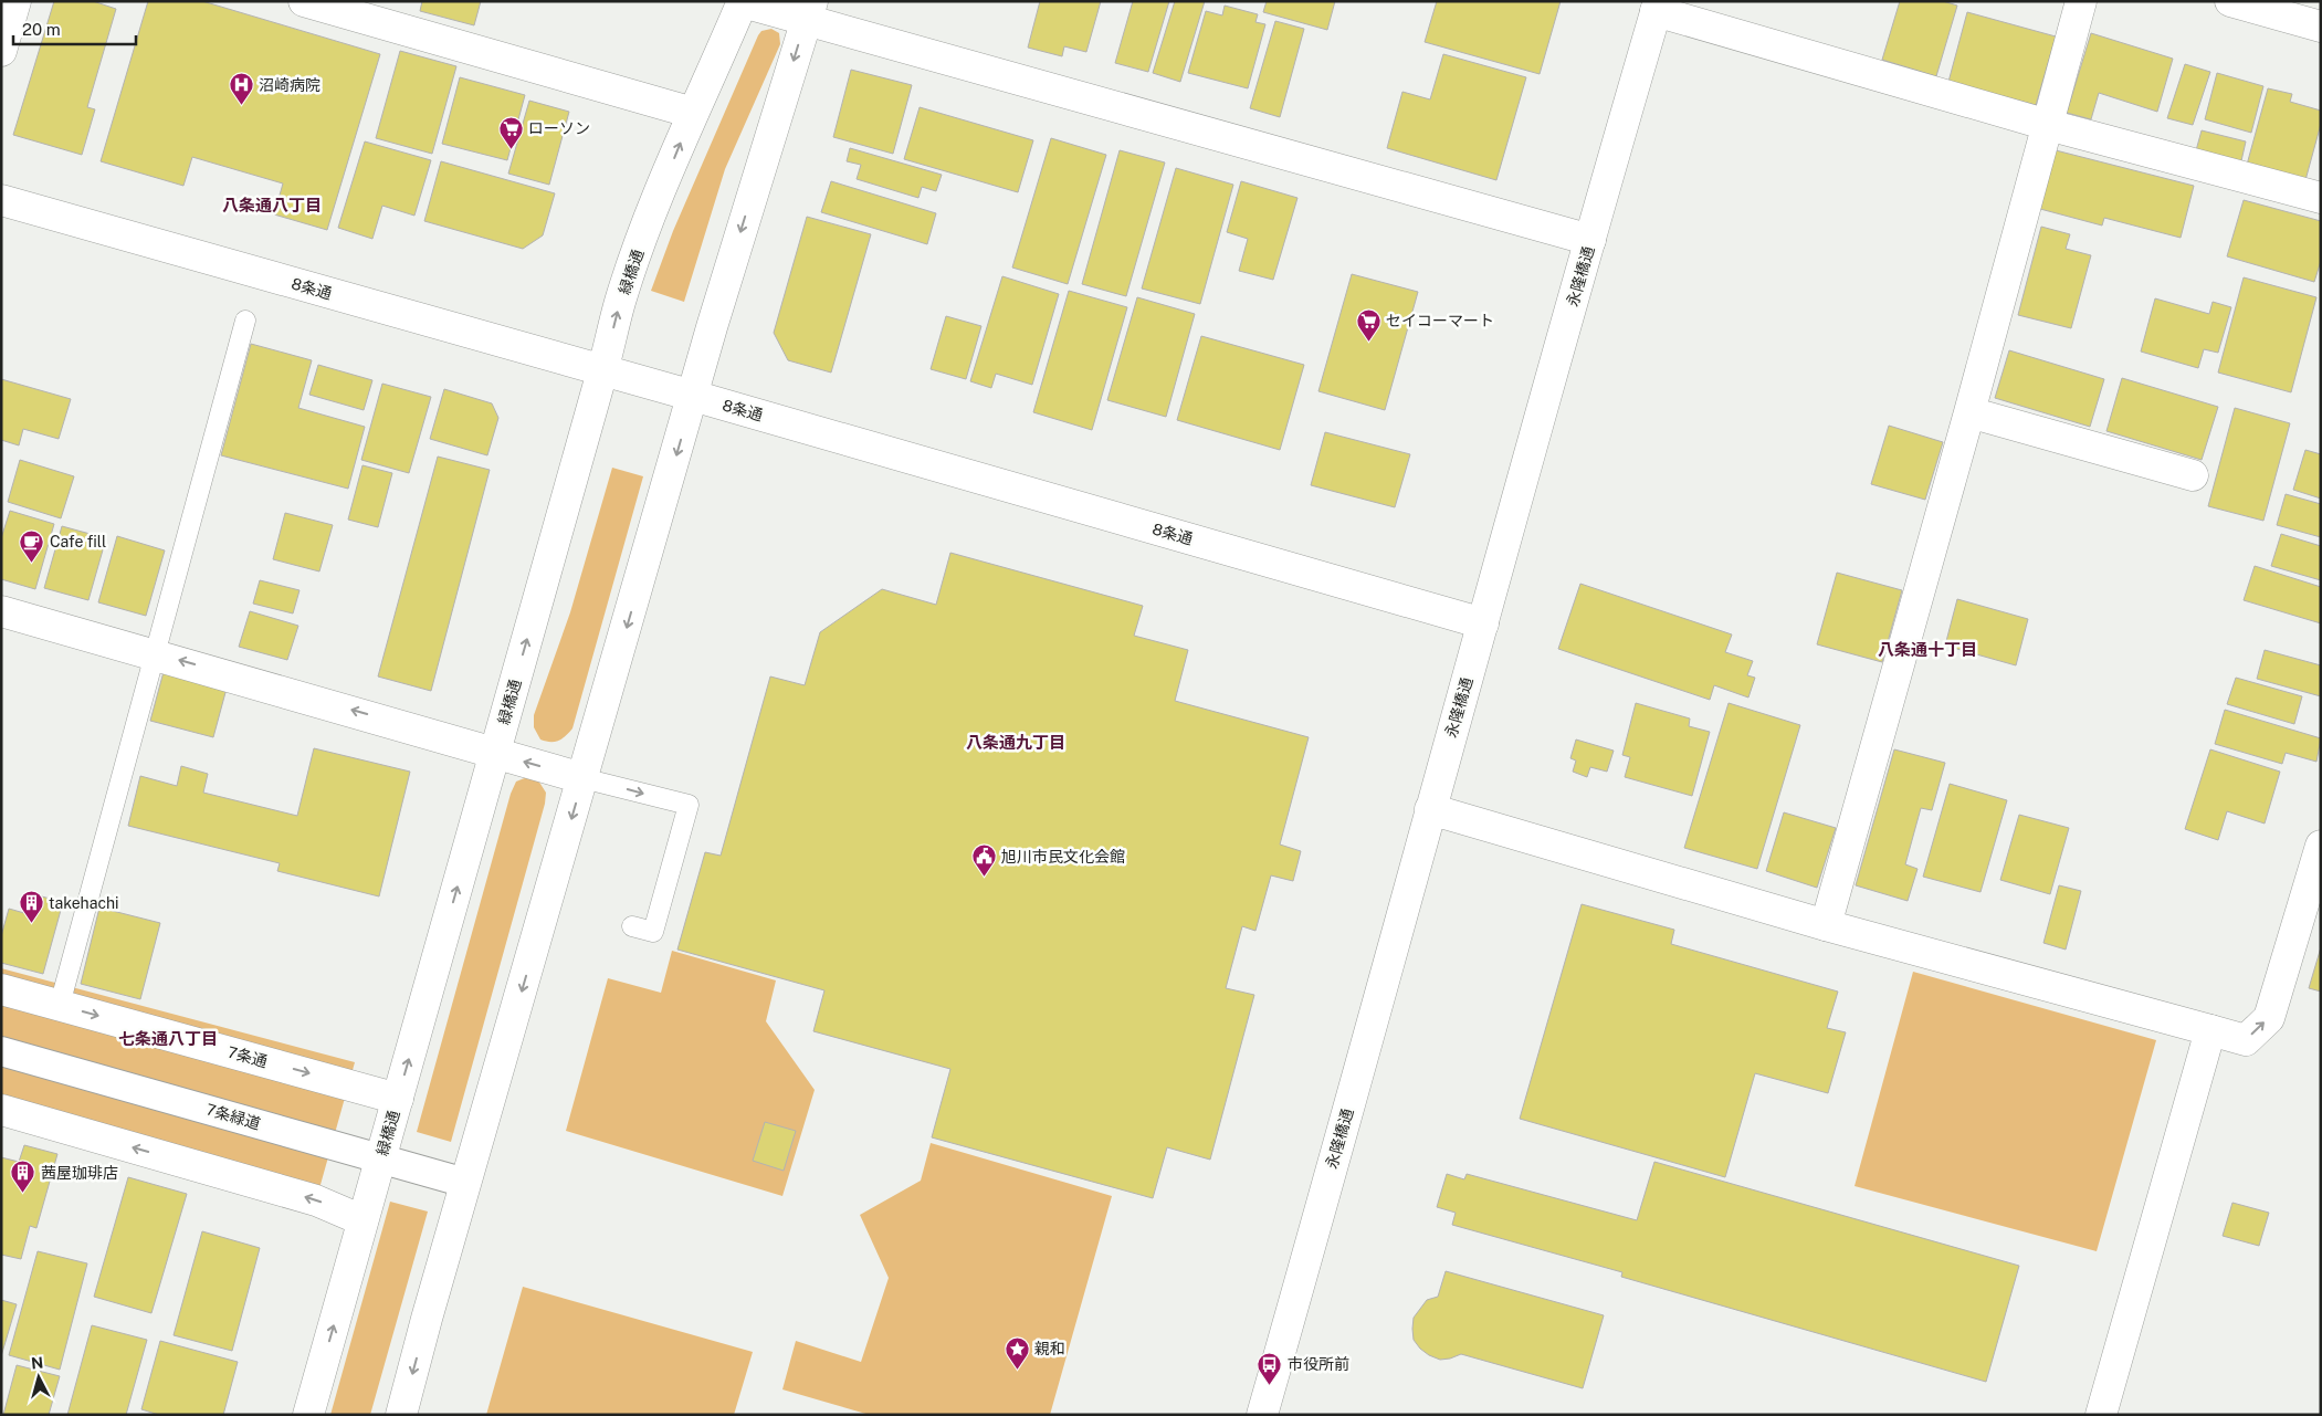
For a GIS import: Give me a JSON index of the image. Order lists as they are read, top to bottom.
{
  "streets": {
    "street": [
      "緑橋通",
      "永隆橋通",
      "8条通",
      "7条通",
      "7条緑道"
    ]
  },
  "crossings": [
    ["緑橋通", "8条通"],
    ["緑橋通", "7条通"],
    ["緑橋通", "7条緑道"],
    ["永隆橋通", "8条通"]
  ],
  "districts": [
    "八条通八丁目",
    "八条通十丁目",
    "八条通九丁目",
    "七条通八丁目"
  ],
  "places": {
    "hospital": ["沼崎病院"],
    "supermarket": ["ローソン", "セイコーマート"],
    "cafe": ["Cafe fill"],
    "public building": ["旭川市民文化会館"],
    "building": ["takehachi", "茜屋珈琲店"],
    "place": ["親和"],
    "bus stop": ["市役所前"]
  },
  "scale_bar": "20 m",
  "north": "top"
}
